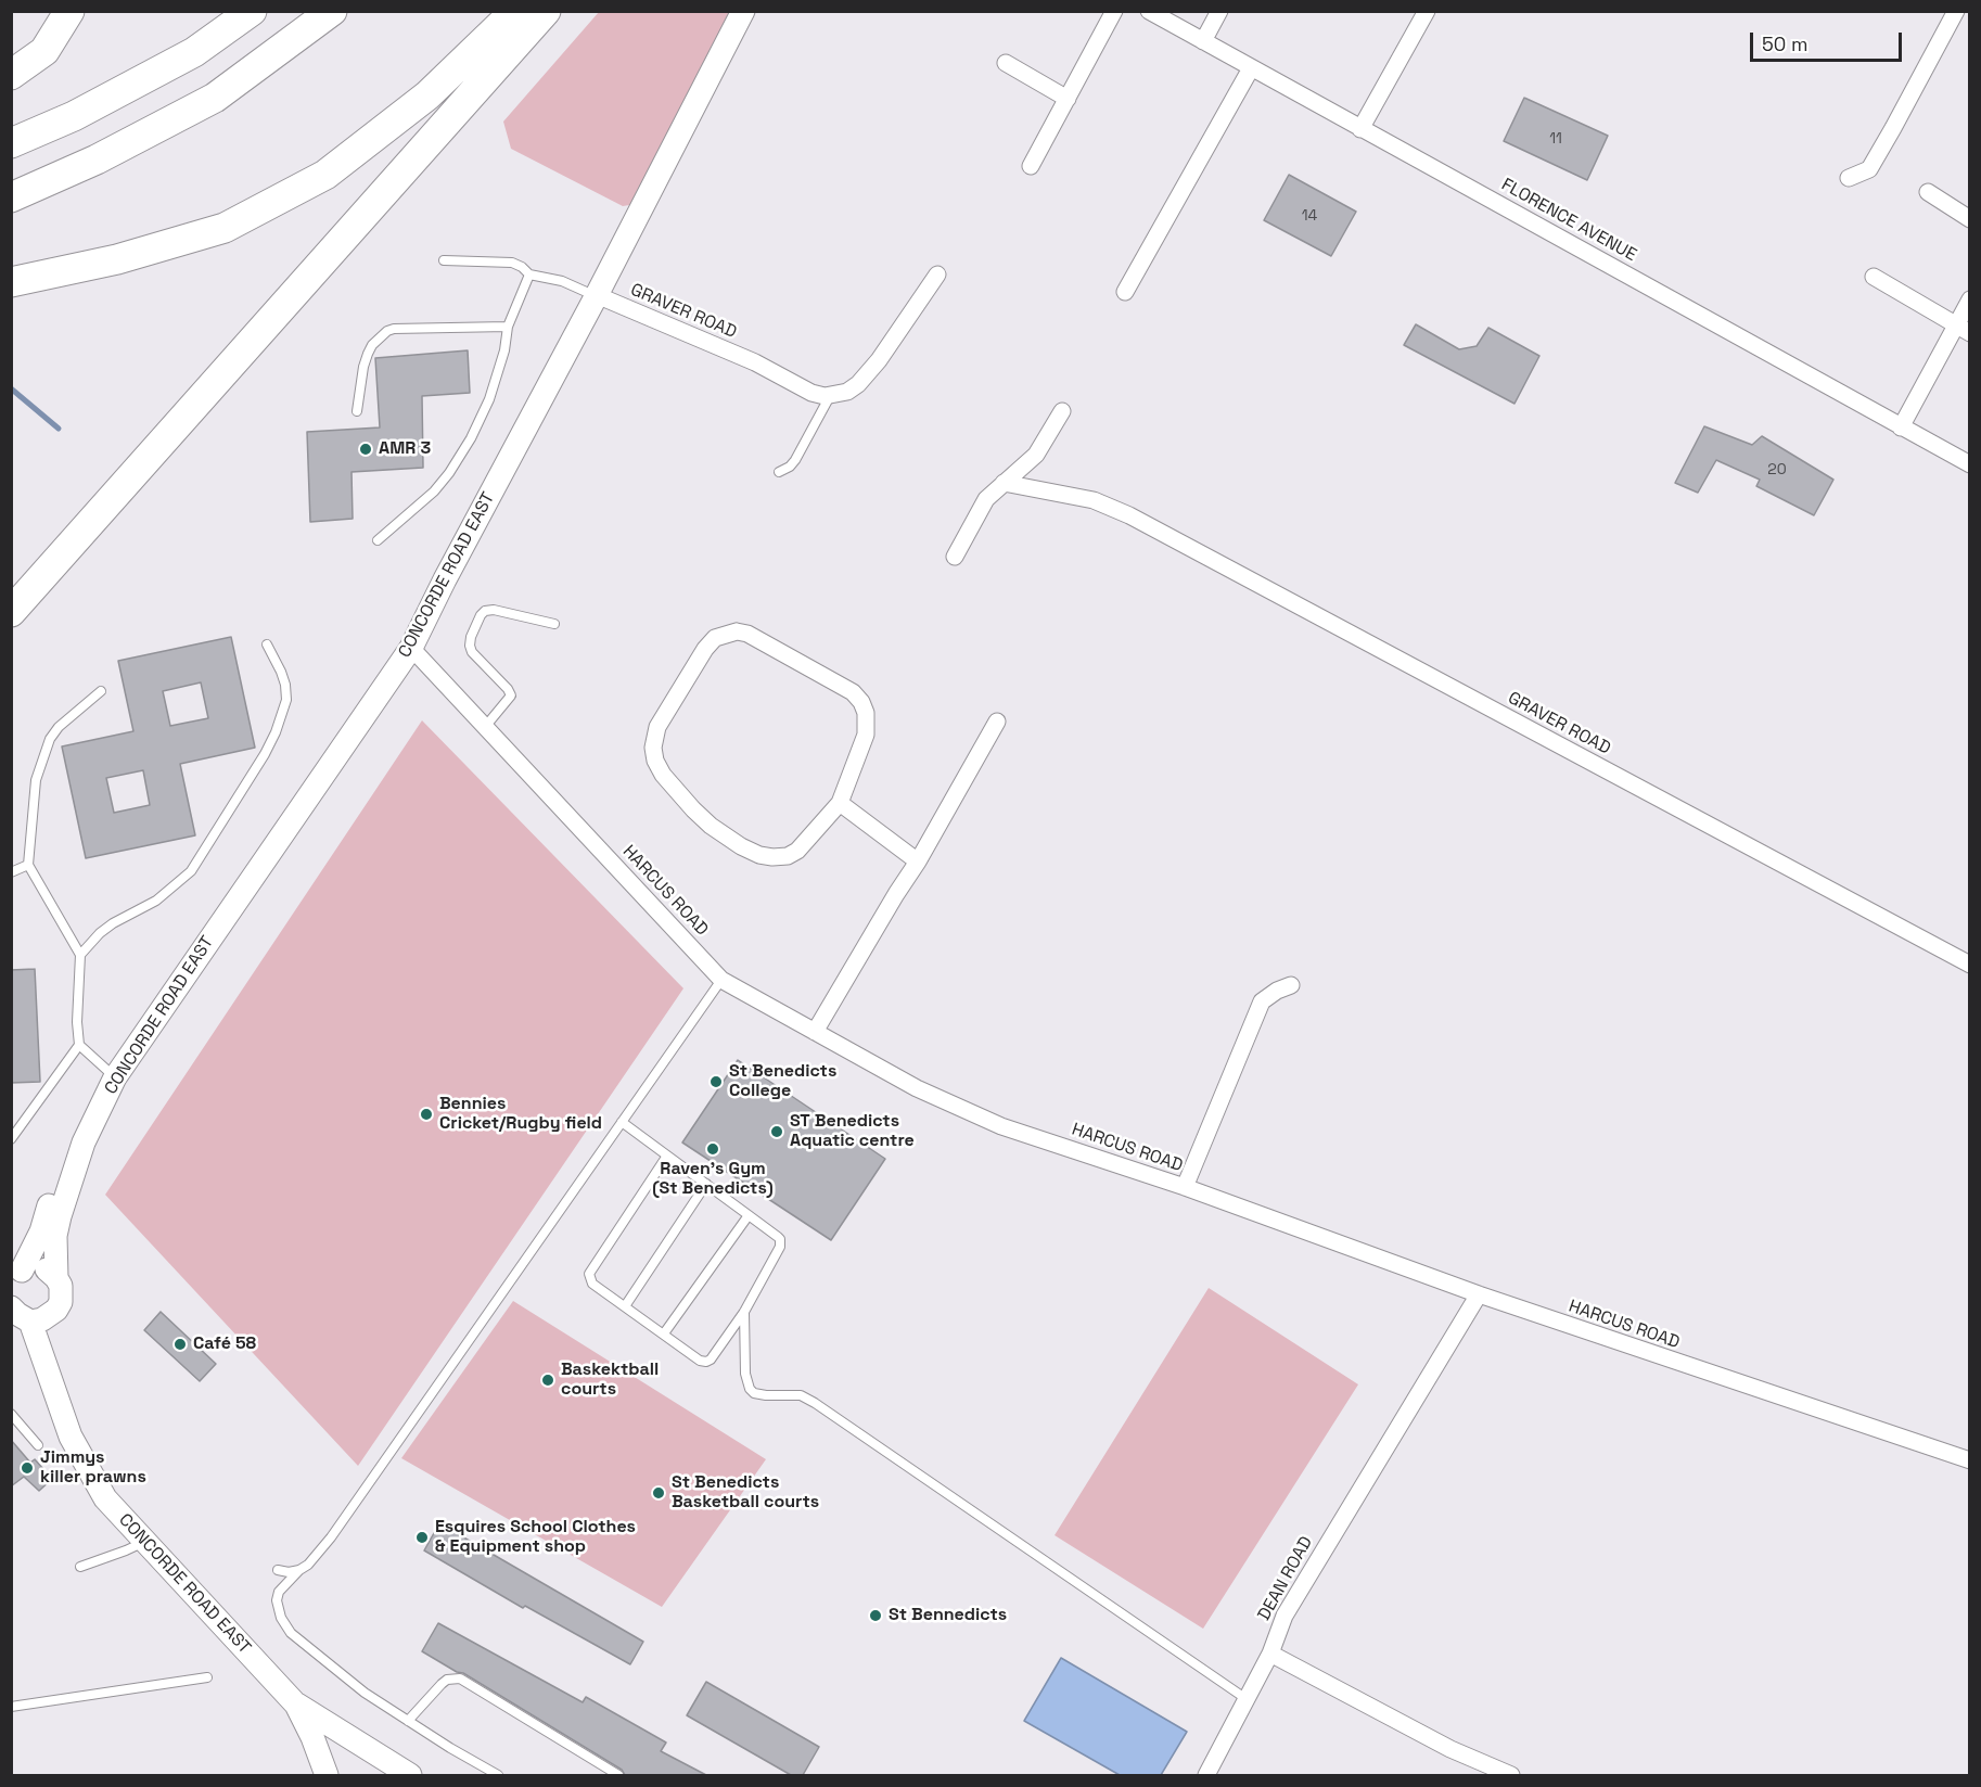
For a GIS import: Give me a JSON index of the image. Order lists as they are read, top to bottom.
{
  "streets": {
    "main road": ["CONCORDE ROAD EAST"],
    "street": [
      "FLORENCE AVENUE",
      "GRAVER ROAD",
      "HARCUS ROAD",
      "DEAN ROAD"
    ]
  },
  "crossings": [
    ["GRAVER ROAD", "CONCORDE ROAD EAST"],
    ["CONCORDE ROAD EAST", "HARCUS ROAD"],
    ["HARCUS ROAD", "DEAN ROAD"]
  ],
  "places": [
    "AMR 3",
    "St Benedicts College",
    "Bennies Cricket/Rugby field",
    "ST Benedicts Aquatic centre",
    "Raven's Gym (St Benedicts)",
    "Café 58",
    "Baskektball courts",
    "Jimmys killer prawns",
    "St Benedicts Basketball courts",
    "Esquires School Clothes & Equipment shop",
    "St Bennedicts"
  ],
  "house_numbers": ["11", "14", "20"],
  "scale_bar": "50 m"
}
